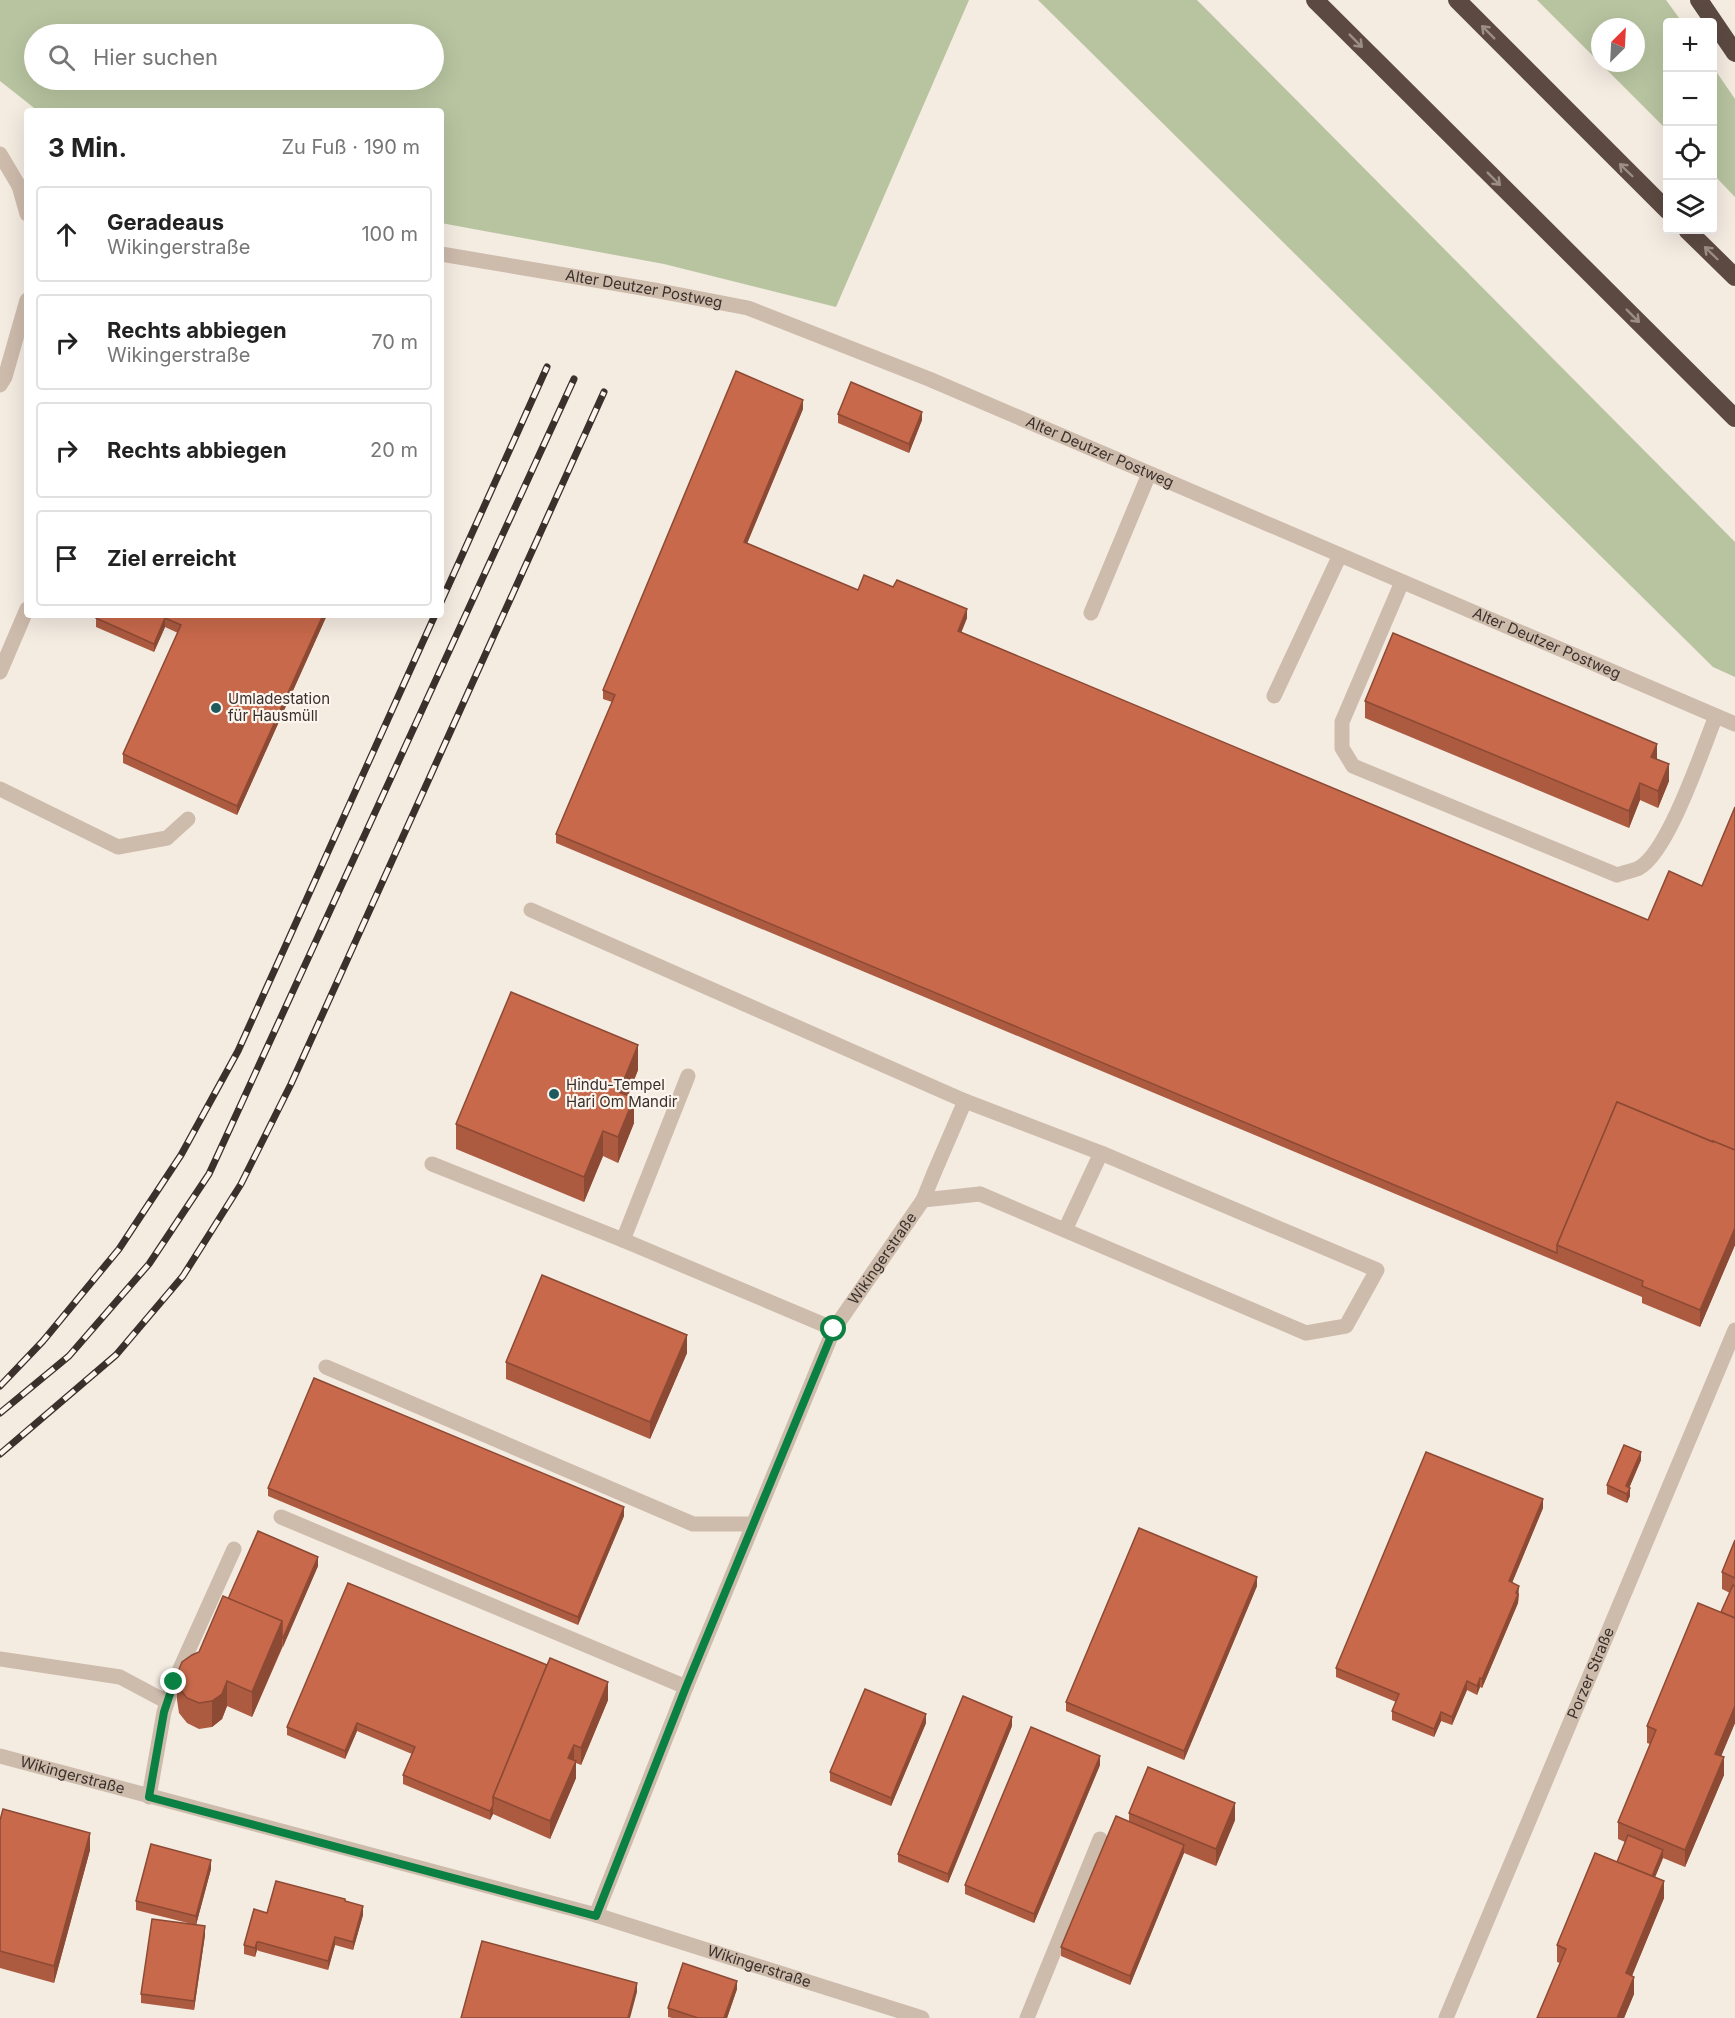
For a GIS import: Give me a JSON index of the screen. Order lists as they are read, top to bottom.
{
  "streets": {
    "street": ["Alter Deutzer Postweg", "Wikingerstraße", "Porzer Straße"]
  },
  "places": ["Umladestation für Hausmüll", "Hindu-Tempel Hari Om Mandir"],
  "north": "top right",
  "page": {
    "map_buttons": ["+", "−"],
    "search": "Hier suchen",
    "heading": ["3 Min.", "Zu Fuß · 190 m"],
    "list": [
      ["Geradeaus", "Wikingerstraße", "100 m"],
      ["Rechts abbiegen", "Wikingerstraße", "70 m"],
      ["Rechts abbiegen", "20 m"],
      "Ziel erreicht"
    ]
  }
}
